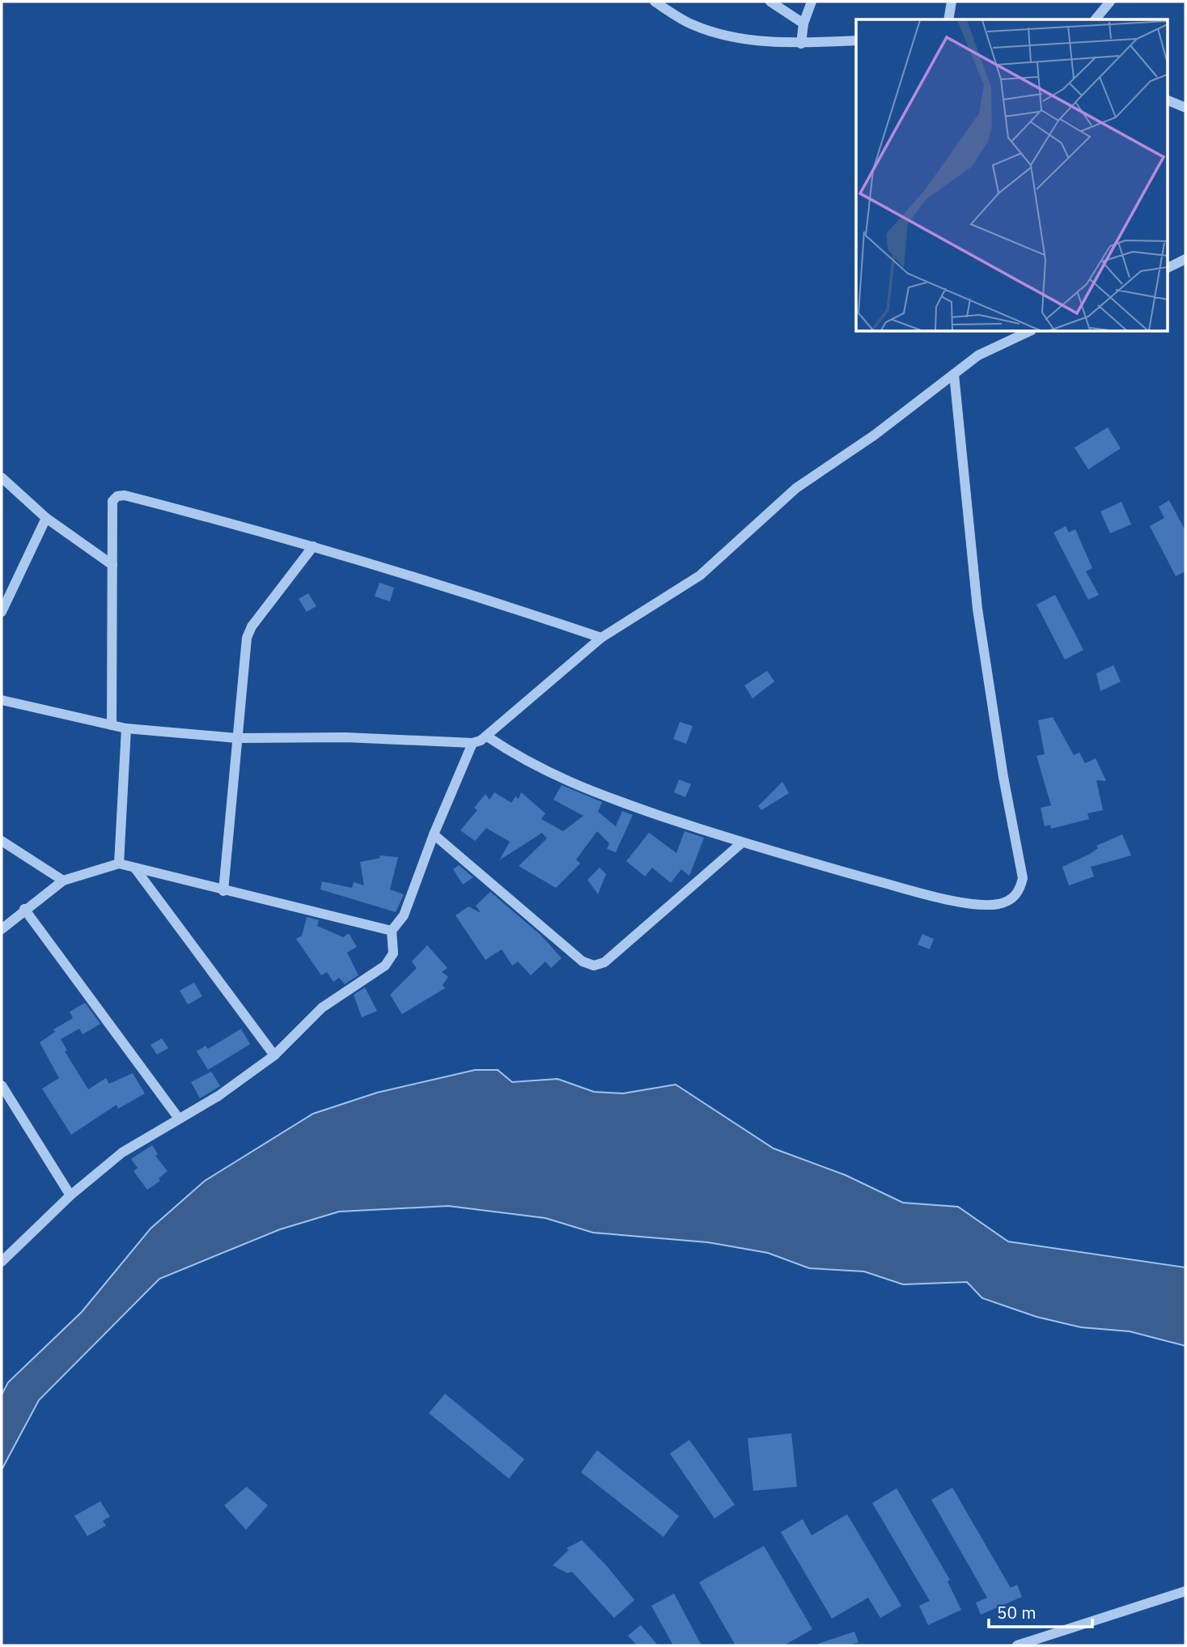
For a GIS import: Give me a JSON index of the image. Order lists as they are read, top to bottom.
{
  "scale_bar": "50 m"
}
